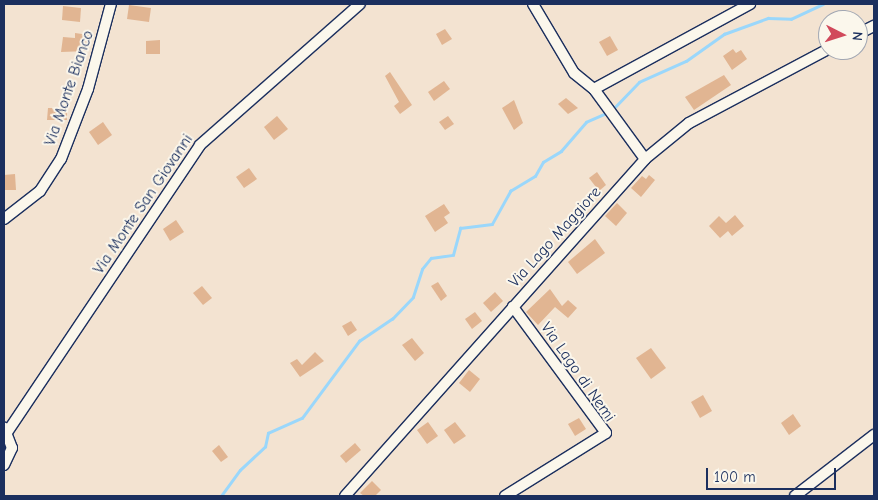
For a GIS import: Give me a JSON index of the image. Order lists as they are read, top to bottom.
{
  "streets": {
    "street": [
      "Via Monte Bianco",
      "Via Monte San Giovanni",
      "Via Lago Maggiore",
      "Via Lago di Nemi"
    ]
  },
  "crossings": [
    ["Via Lago Maggiore", "Via Lago di Nemi"]
  ],
  "scale_bar": "100 m",
  "north": "right"
}
